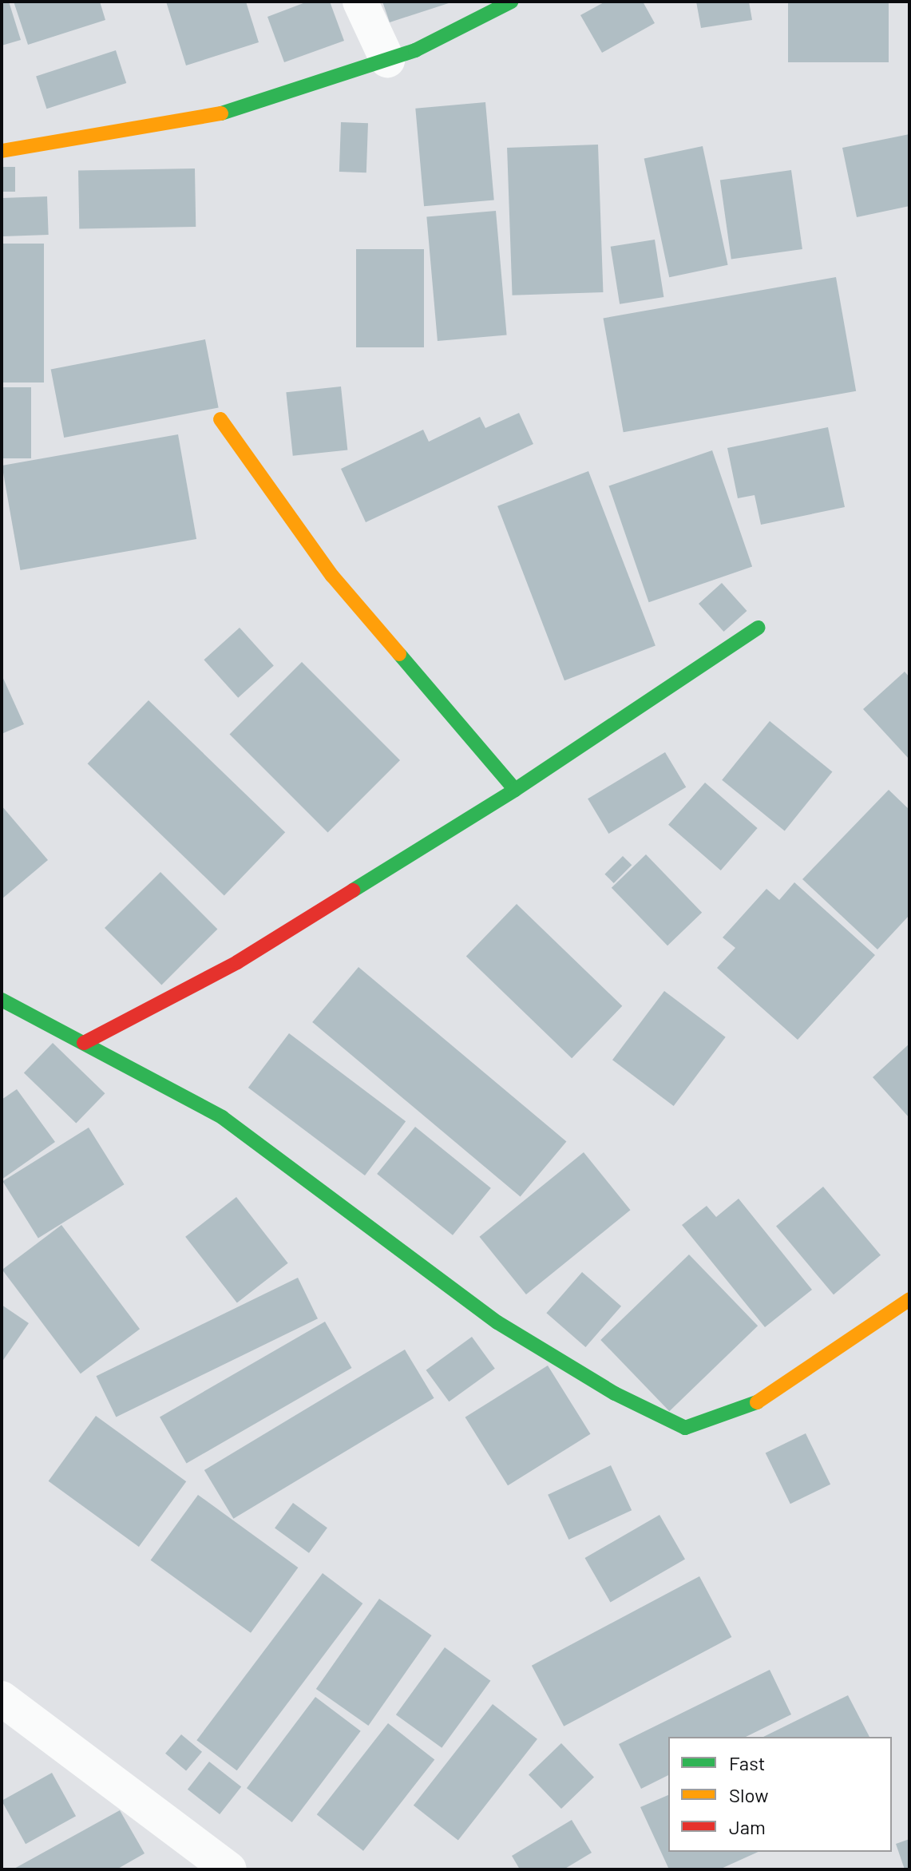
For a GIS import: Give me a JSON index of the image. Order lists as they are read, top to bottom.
{
  "legend": ["Fast", "Slow", "Jam"]
}
